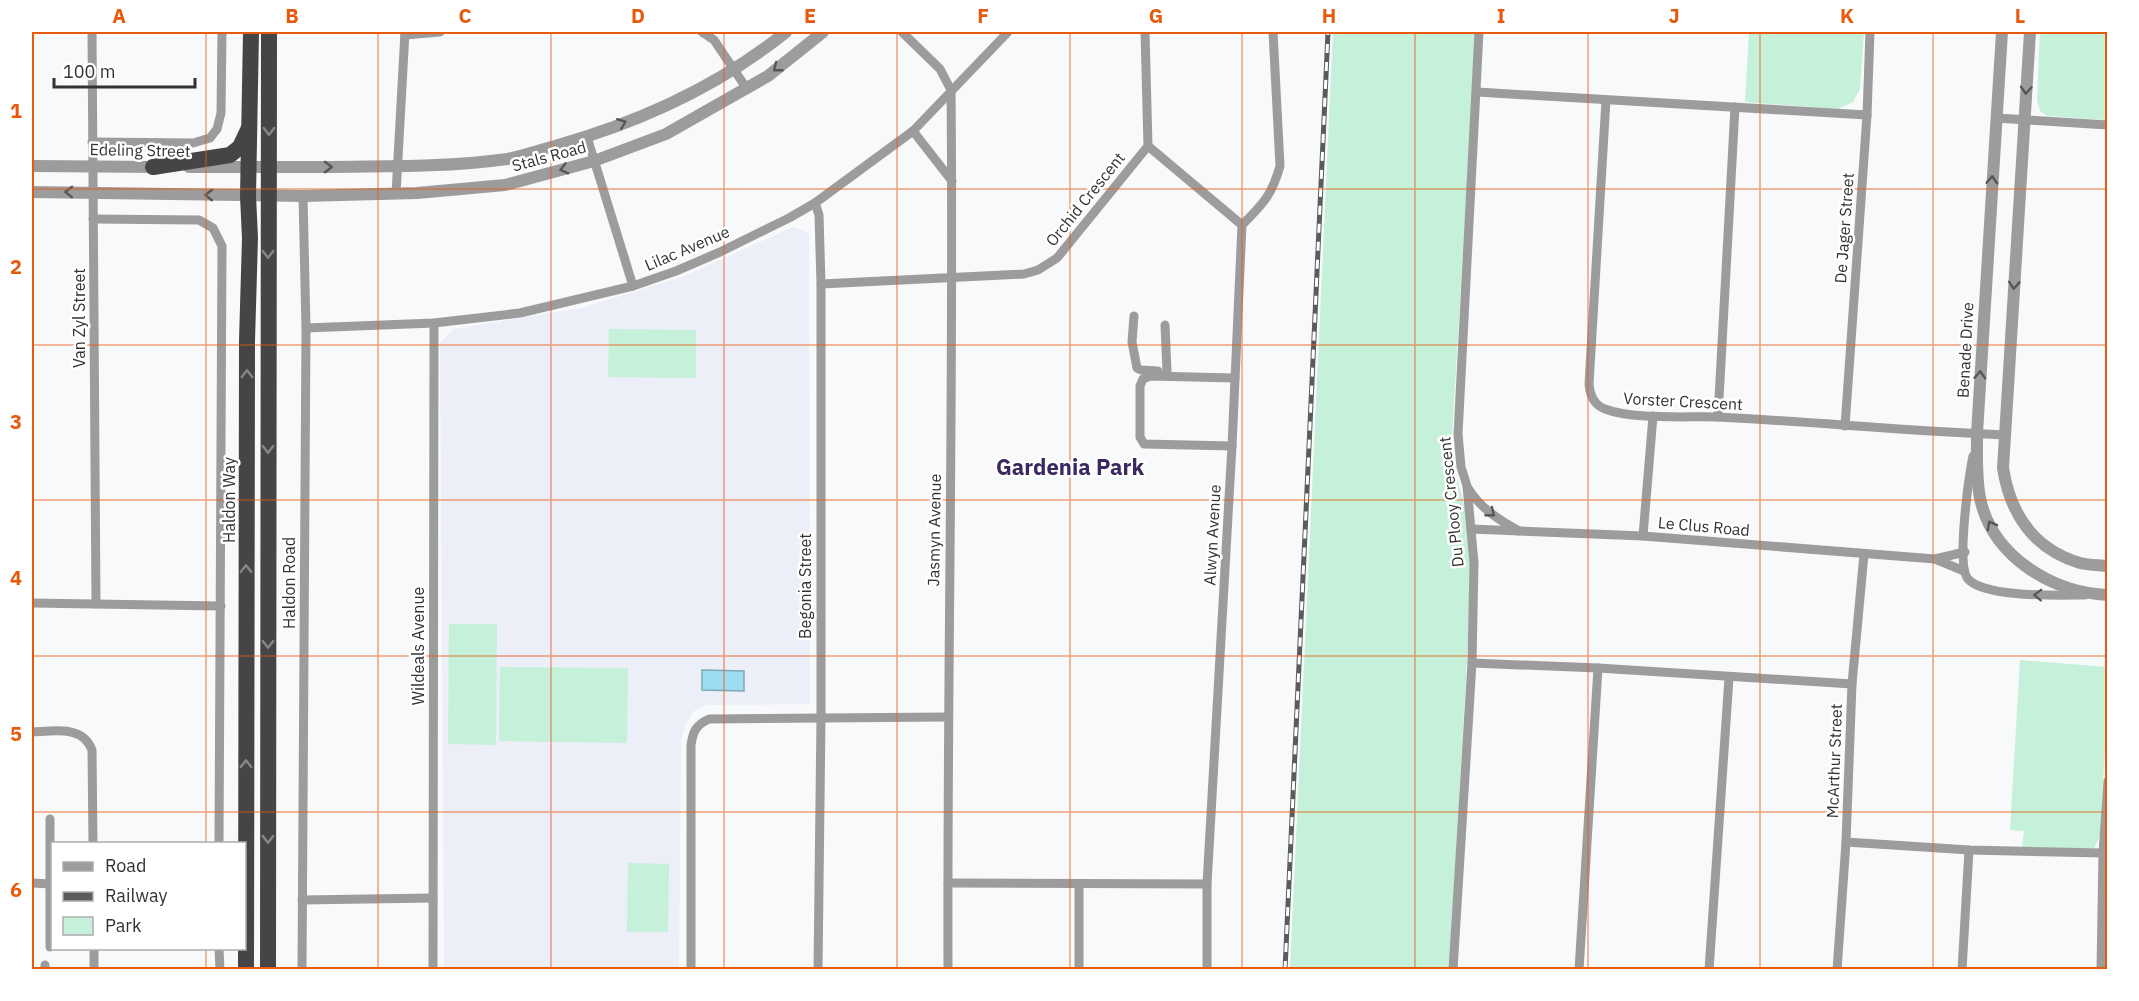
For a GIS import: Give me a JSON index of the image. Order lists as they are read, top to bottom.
{
  "streets": {
    "highway": ["Haldon Way"],
    "street": [
      "Edeling Street",
      "Stals Road",
      "Orchid Crescent",
      "De Jager Street",
      "Lilac Avenue",
      "Van Zyl Street",
      "Benade Drive",
      "Vorster Crescent",
      "Du Plooy Crescent",
      "Le Clus Road",
      "Jasmyn Avenue",
      "Alwyn Avenue",
      "Haldon Road",
      "Begonia Street",
      "Wildeals Avenue",
      "McArthur Street"
    ]
  },
  "crossings": [
    ["Edeling Street", "Stals Road"],
    ["Edeling Street", "Van Zyl Street"],
    ["Edeling Street", "Haldon Way"],
    ["Stals Road", "Haldon Way"],
    ["Stals Road", "Haldon Road"],
    ["Orchid Crescent", "Jasmyn Avenue"],
    ["Orchid Crescent", "Begonia Street"],
    ["De Jager Street", "Vorster Crescent"],
    ["Lilac Avenue", "Jasmyn Avenue"],
    ["Lilac Avenue", "Haldon Road"],
    ["Lilac Avenue", "Begonia Street"],
    ["Lilac Avenue", "Wildeals Avenue"],
    ["Benade Drive", "Vorster Crescent"],
    ["Benade Drive", "Le Clus Road"],
    ["Du Plooy Crescent", "Le Clus Road"],
    ["Le Clus Road", "McArthur Street"]
  ],
  "districts": ["Gardenia Park"],
  "legend": ["Road", "Railway", "Park"],
  "scale_bar": "100 m",
  "grid": {
    "columns": [
      "A",
      "B",
      "C",
      "D",
      "E",
      "F",
      "G",
      "H",
      "I",
      "J",
      "K",
      "L"
    ],
    "rows": [
      "1",
      "2",
      "3",
      "4",
      "5",
      "6"
    ]
  }
}
